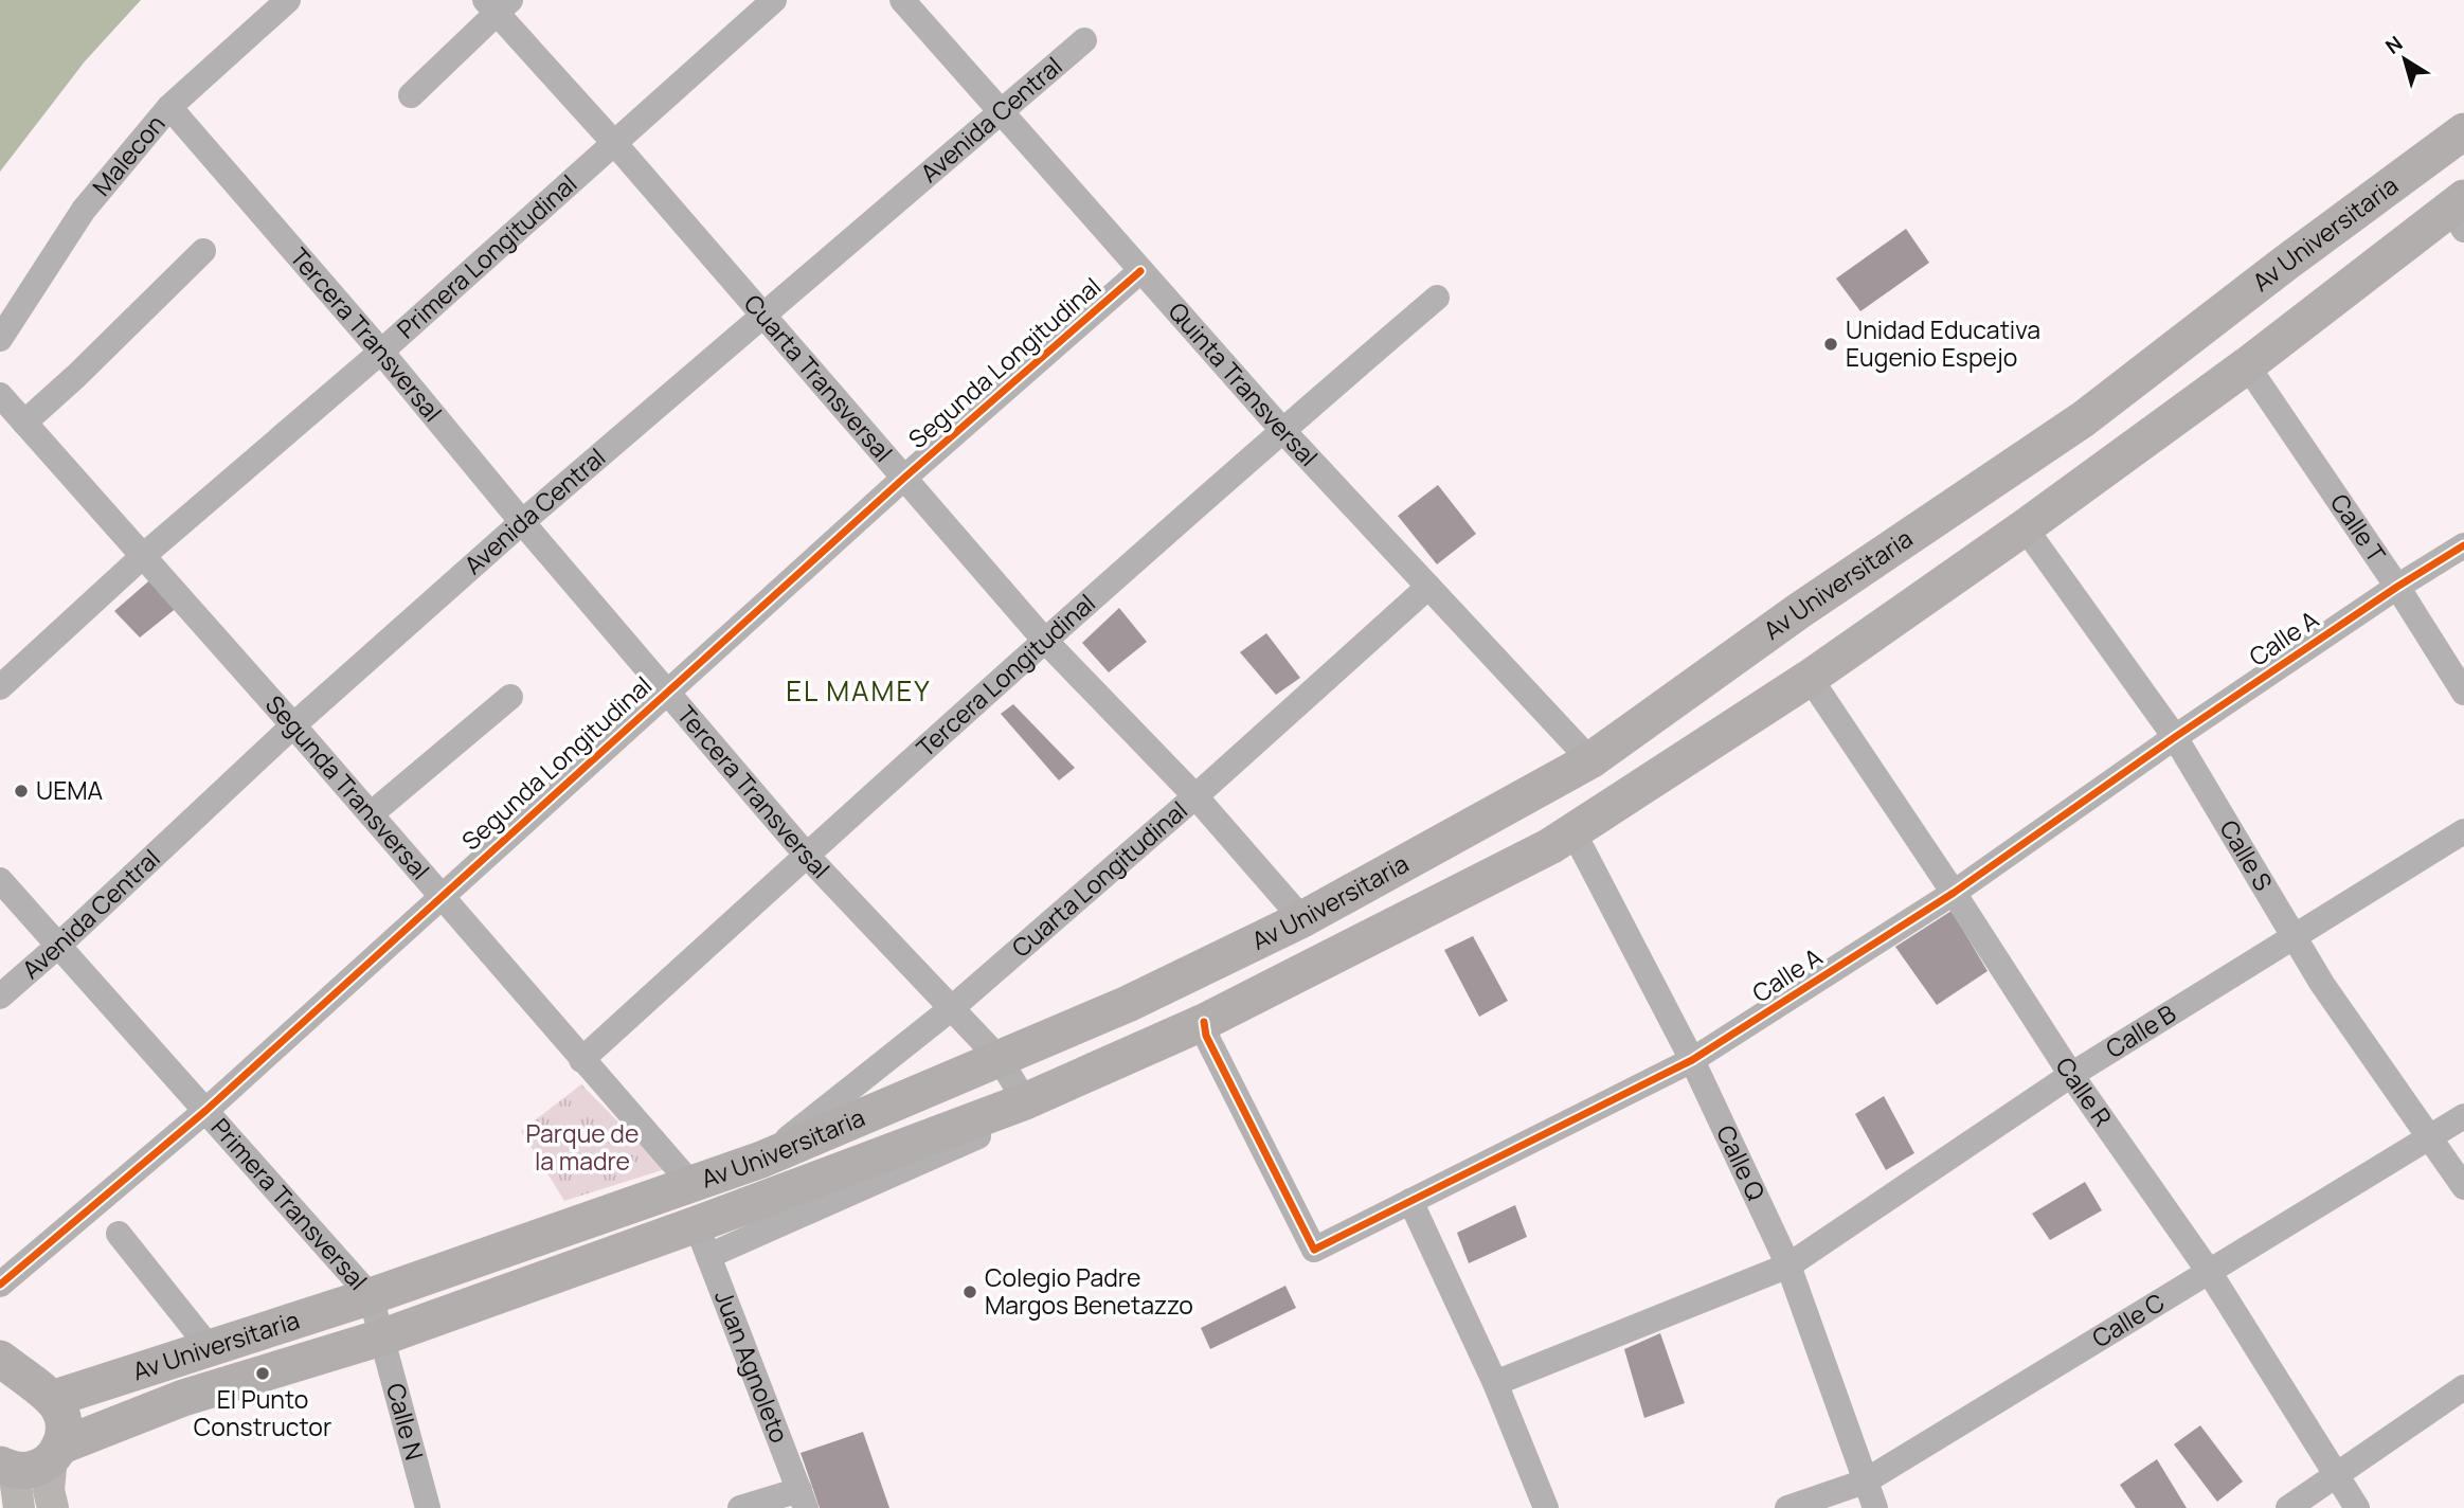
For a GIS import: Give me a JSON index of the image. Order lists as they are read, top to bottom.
{
  "streets": {
    "highway": ["Av Universitaria"],
    "street": [
      "Avenida Central",
      "Malecon",
      "Primera Longitudinal",
      "Tercera Transversal",
      "Segunda Longitudinal",
      "Cuarta Transversal",
      "Quinta Transversal",
      "Calle T",
      "Calle A",
      "Tercera Longitudinal",
      "Segunda Transversal",
      "Calle S",
      "Cuarta Longitudinal",
      "Calle B",
      "Calle R",
      "Calle Q",
      "Primera Transversal",
      "Calle C",
      "Juan Agnoleto",
      "Calle N"
    ]
  },
  "crossings": [
    ["Avenida Central", "Tercera Transversal"],
    ["Avenida Central", "Cuarta Transversal"],
    ["Avenida Central", "Quinta Transversal"],
    ["Avenida Central", "Segunda Transversal"],
    ["Avenida Central", "Primera Transversal"],
    ["Malecon", "Tercera Transversal"],
    ["Av Universitaria", "Tercera Transversal"],
    ["Av Universitaria", "Cuarta Transversal"],
    ["Av Universitaria", "Quinta Transversal"],
    ["Av Universitaria", "Calle T"],
    ["Av Universitaria", "Calle A"],
    ["Av Universitaria", "Segunda Transversal"],
    ["Av Universitaria", "Calle S"],
    ["Av Universitaria", "Cuarta Longitudinal"],
    ["Av Universitaria", "Calle R"],
    ["Av Universitaria", "Calle Q"],
    ["Av Universitaria", "Primera Transversal"],
    ["Av Universitaria", "Juan Agnoleto"],
    ["Av Universitaria", "Calle N"],
    ["Primera Longitudinal", "Tercera Transversal"],
    ["Primera Longitudinal", "Cuarta Transversal"],
    ["Primera Longitudinal", "Segunda Transversal"],
    ["Tercera Transversal", "Segunda Longitudinal"],
    ["Tercera Transversal", "Tercera Longitudinal"],
    ["Tercera Transversal", "Cuarta Longitudinal"],
    ["Segunda Longitudinal", "Cuarta Transversal"],
    ["Segunda Longitudinal", "Quinta Transversal"],
    ["Segunda Longitudinal", "Segunda Transversal"],
    ["Segunda Longitudinal", "Primera Transversal"],
    ["Cuarta Transversal", "Tercera Longitudinal"],
    ["Cuarta Transversal", "Cuarta Longitudinal"],
    ["Quinta Transversal", "Tercera Longitudinal"],
    ["Quinta Transversal", "Cuarta Longitudinal"],
    ["Calle T", "Calle A"],
    ["Calle A", "Calle S"],
    ["Calle A", "Calle R"],
    ["Calle A", "Calle Q"],
    ["Tercera Longitudinal", "Segunda Transversal"],
    ["Calle S", "Calle B"],
    ["Calle S", "Calle C"],
    ["Calle B", "Calle R"],
    ["Calle B", "Calle Q"],
    ["Calle R", "Calle C"],
    ["Calle Q", "Calle C"],
    ["Primera Transversal", "Calle N"]
  ],
  "districts": ["EL MAMEY"],
  "parks": ["Parque de la madre"],
  "places": [
    "Unidad Educativa Eugenio Espejo",
    "UEMA",
    "Colegio Padre Margos Benetazzo",
    "El Punto Constructor"
  ],
  "north": "top left"
}
